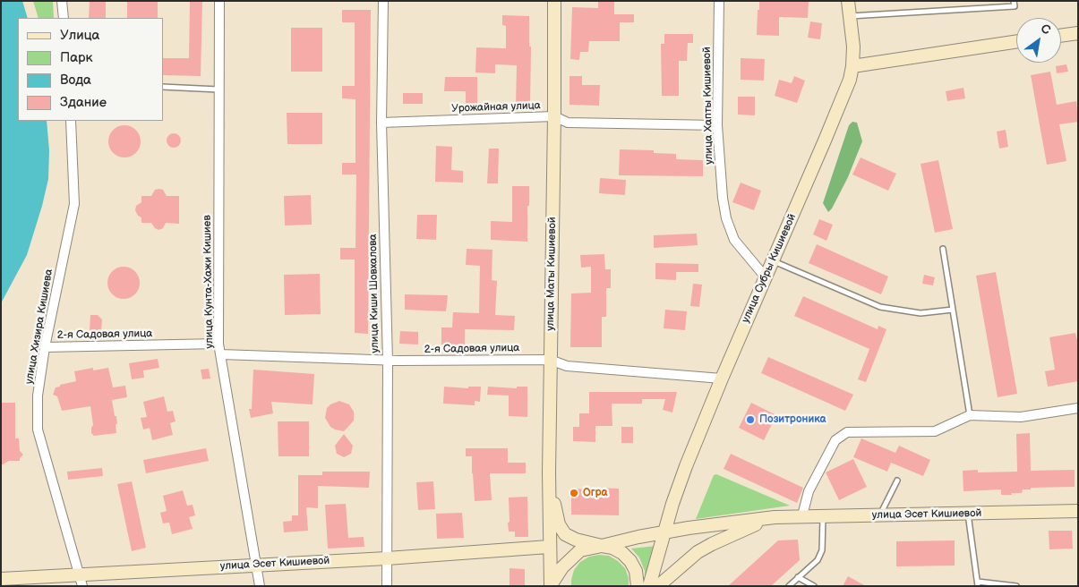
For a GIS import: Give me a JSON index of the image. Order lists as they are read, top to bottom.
{
  "streets": {
    "main road": ["улица Субры Кишиевой", "улица Маты Кишиевой", "улица Эсет Кишиевой"],
    "street": [
      "улица Хапты Кишиевой",
      "Урожайная улица",
      "улица Кунта-Хажи Кишиев",
      "улица Киши Шовхалова",
      "улица Хизира Кишиева",
      "2-я Садовая улица"
    ]
  },
  "crossings": [
    ["улица Хапты Кишиевой", "Урожайная улица"],
    ["улица Хапты Кишиевой", "улица Субры Кишиевой"],
    ["Урожайная улица", "улица Маты Кишиевой"],
    ["Урожайная улица", "улица Киши Шовхалова"],
    ["улица Субры Кишиевой", "2-я Садовая улица"],
    ["улица Маты Кишиевой", "2-я Садовая улица"],
    ["улица Маты Кишиевой", "улица Эсет Кишиевой"],
    ["улица Кунта-Хажи Кишиев", "2-я Садовая улица"],
    ["улица Кунта-Хажи Кишиев", "улица Эсет Кишиевой"],
    ["улица Киши Шовхалова", "2-я Садовая улица"],
    ["улица Киши Шовхалова", "улица Эсет Кишиевой"],
    ["улица Хизира Кишиева", "2-я Садовая улица"],
    ["улица Хизира Кишиева", "улица Эсет Кишиевой"]
  ],
  "places": ["Позитроника", "Огра"],
  "legend": [
    "Улица",
    "Парк",
    "Вода",
    "Здание"
  ],
  "north": "top right"
}
